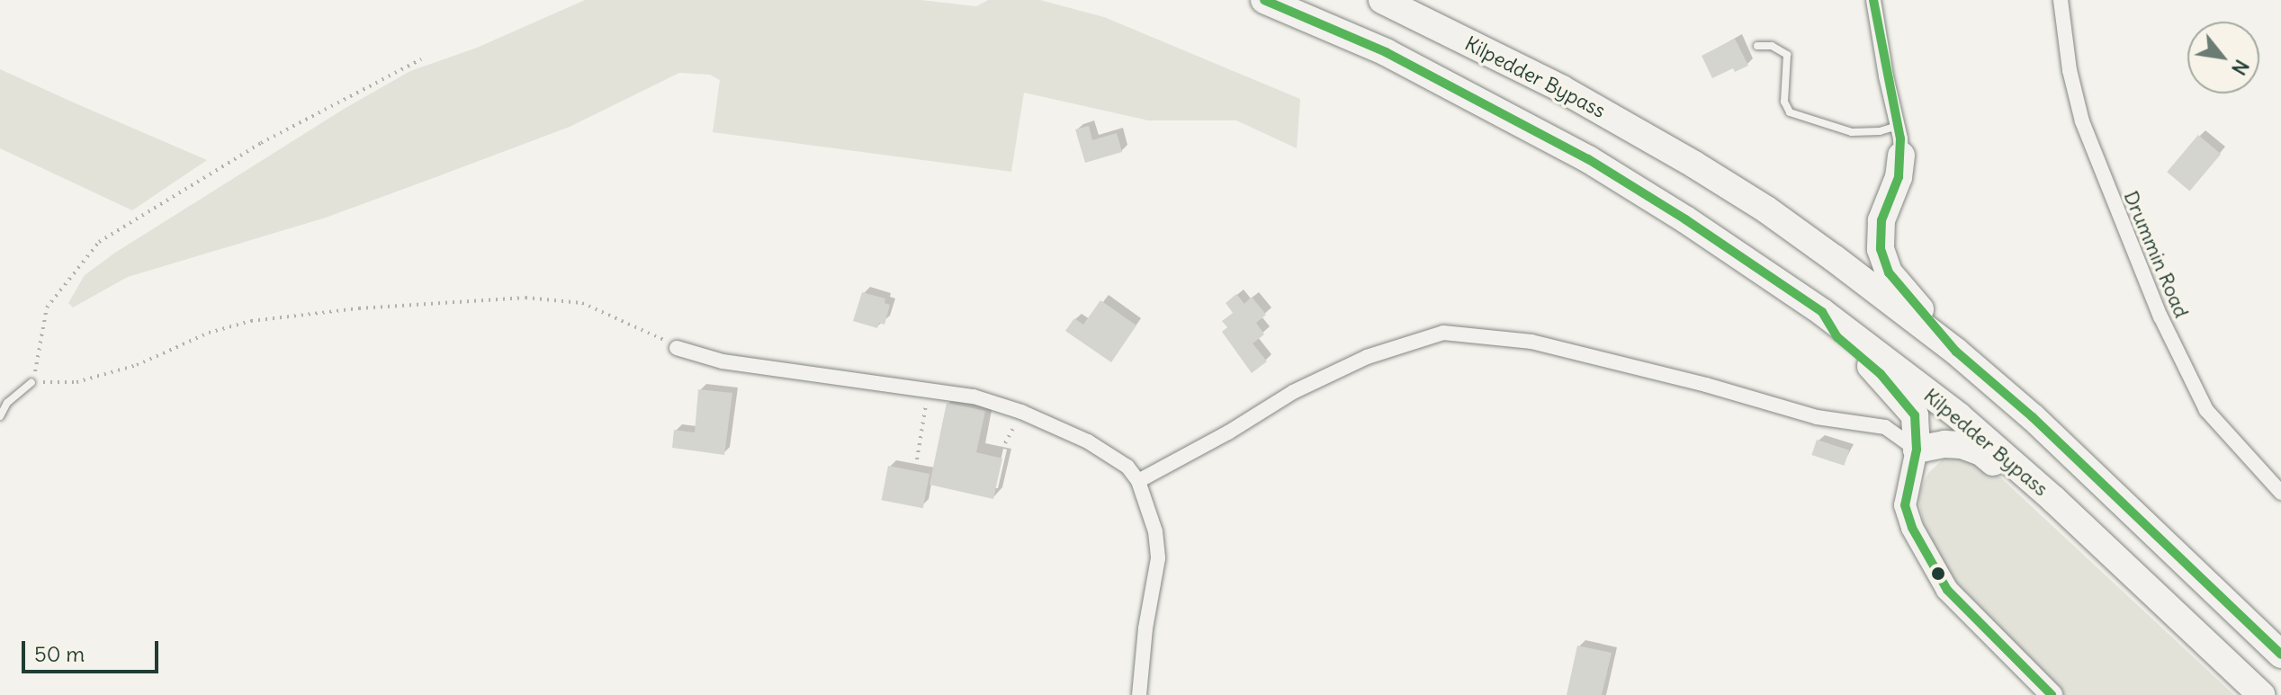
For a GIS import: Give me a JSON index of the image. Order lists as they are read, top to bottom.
{
  "streets": {
    "highway": ["Kilpedder Bypass"],
    "street": ["Drummin Road"]
  },
  "scale_bar": "50 m",
  "north": "bottom right"
}
